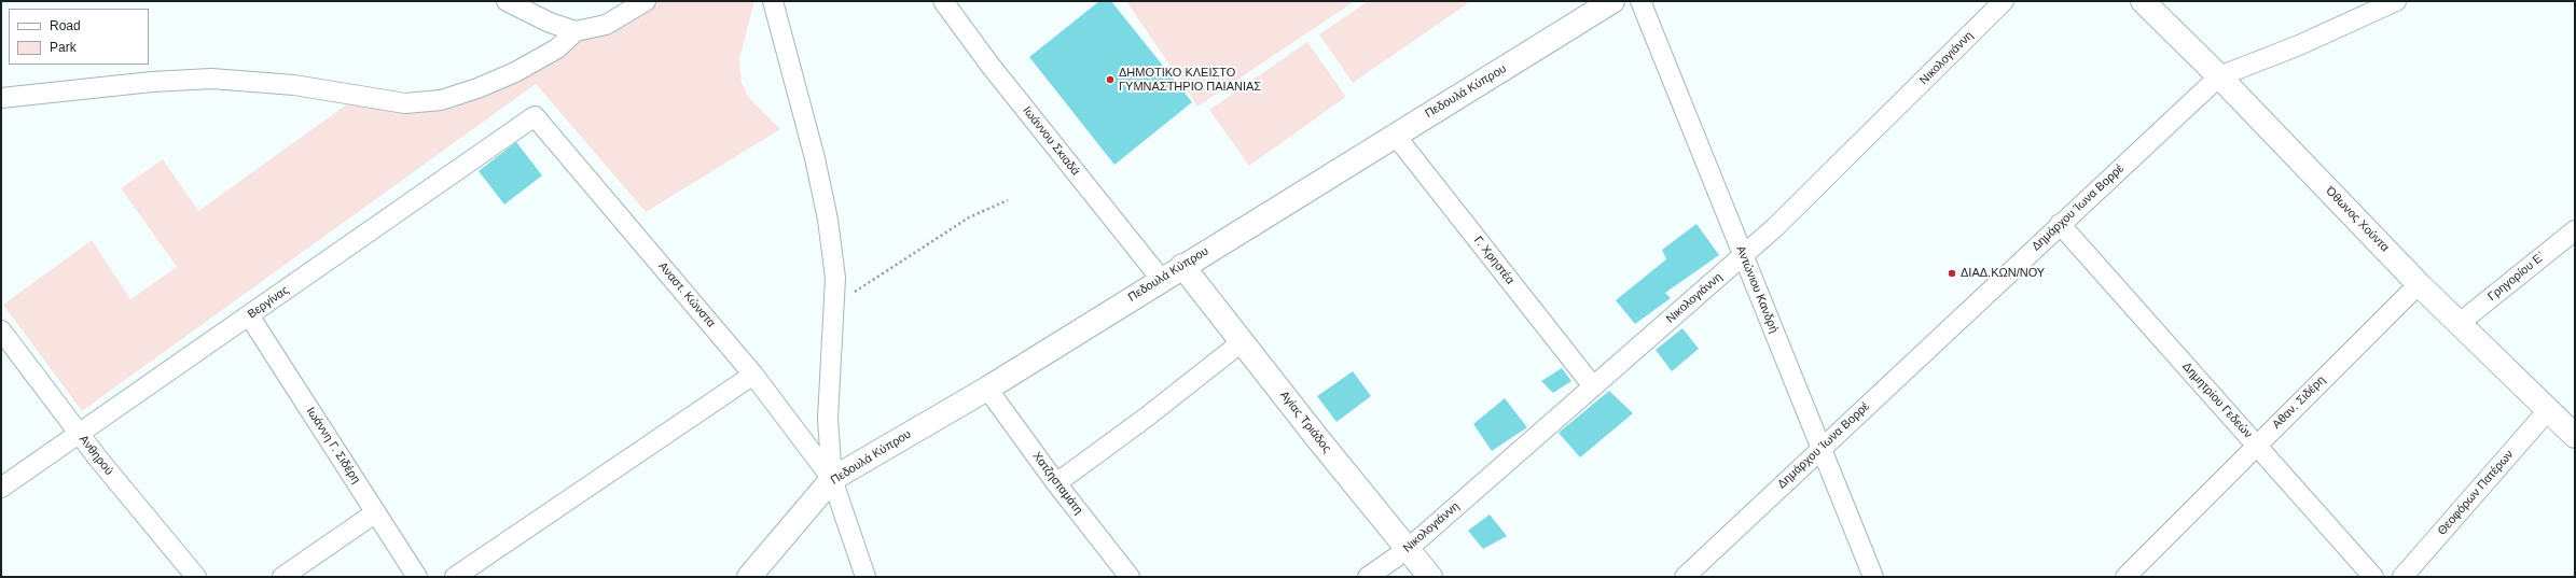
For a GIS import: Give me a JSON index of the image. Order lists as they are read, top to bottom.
{
  "streets": {
    "street": [
      "Νικολογιάννη",
      "Πεδουλά Κύπρου",
      "Ιωάννου Σκιαδά",
      "Δημάρχου Ίωνα Βορρέ",
      "Όθωνος Χούντα",
      "Γ. Χρηστέα",
      "Γρηγορίου Ε΄",
      "Αντώνιου Κανδρή",
      "Αναστ. Κώνστα",
      "Βεργίνας",
      "Δημητρίου Γεδεών",
      "Αθαν. Σιδέρη",
      "Αγίας Τριάδος",
      "Ιωάννη Γ. Σιδέρη",
      "Ανθηρού",
      "Χατζησταμάτη",
      "Θεοφόρων Πατέρων"
    ]
  },
  "crossings": [
    ["Νικολογιάννη", "Γ. Χρηστέα"],
    ["Νικολογιάννη", "Αντώνιου Κανδρή"],
    ["Νικολογιάννη", "Αγίας Τριάδος"],
    ["Πεδουλά Κύπρου", "Ιωάννου Σκιαδά"],
    ["Πεδουλά Κύπρου", "Γ. Χρηστέα"],
    ["Πεδουλά Κύπρου", "Αναστ. Κώνστα"],
    ["Πεδουλά Κύπρου", "Αγίας Τριάδος"],
    ["Πεδουλά Κύπρου", "Χατζησταμάτη"],
    ["Δημάρχου Ίωνα Βορρέ", "Όθωνος Χούντα"],
    ["Δημάρχου Ίωνα Βορρέ", "Αντώνιου Κανδρή"],
    ["Δημάρχου Ίωνα Βορρέ", "Δημητρίου Γεδεών"],
    ["Όθωνος Χούντα", "Γρηγορίου Ε΄"],
    ["Όθωνος Χούντα", "Αθαν. Σιδέρη"],
    ["Όθωνος Χούντα", "Θεοφόρων Πατέρων"],
    ["Αναστ. Κώνστα", "Βεργίνας"],
    ["Βεργίνας", "Ιωάννη Γ. Σιδέρη"],
    ["Βεργίνας", "Ανθηρού"],
    ["Δημητρίου Γεδεών", "Αθαν. Σιδέρη"]
  ],
  "places": ["ΔΗΜΟΤΙΚΟ ΚΛΕΙΣΤΟ ΓΥΜΝΑΣΤΗΡΙΟ ΠΑΙΑΝΙΑΣ", "ΔΙΑΔ.ΚΩΝ/ΝΟΥ"],
  "legend": ["Road", "Park"]
}
